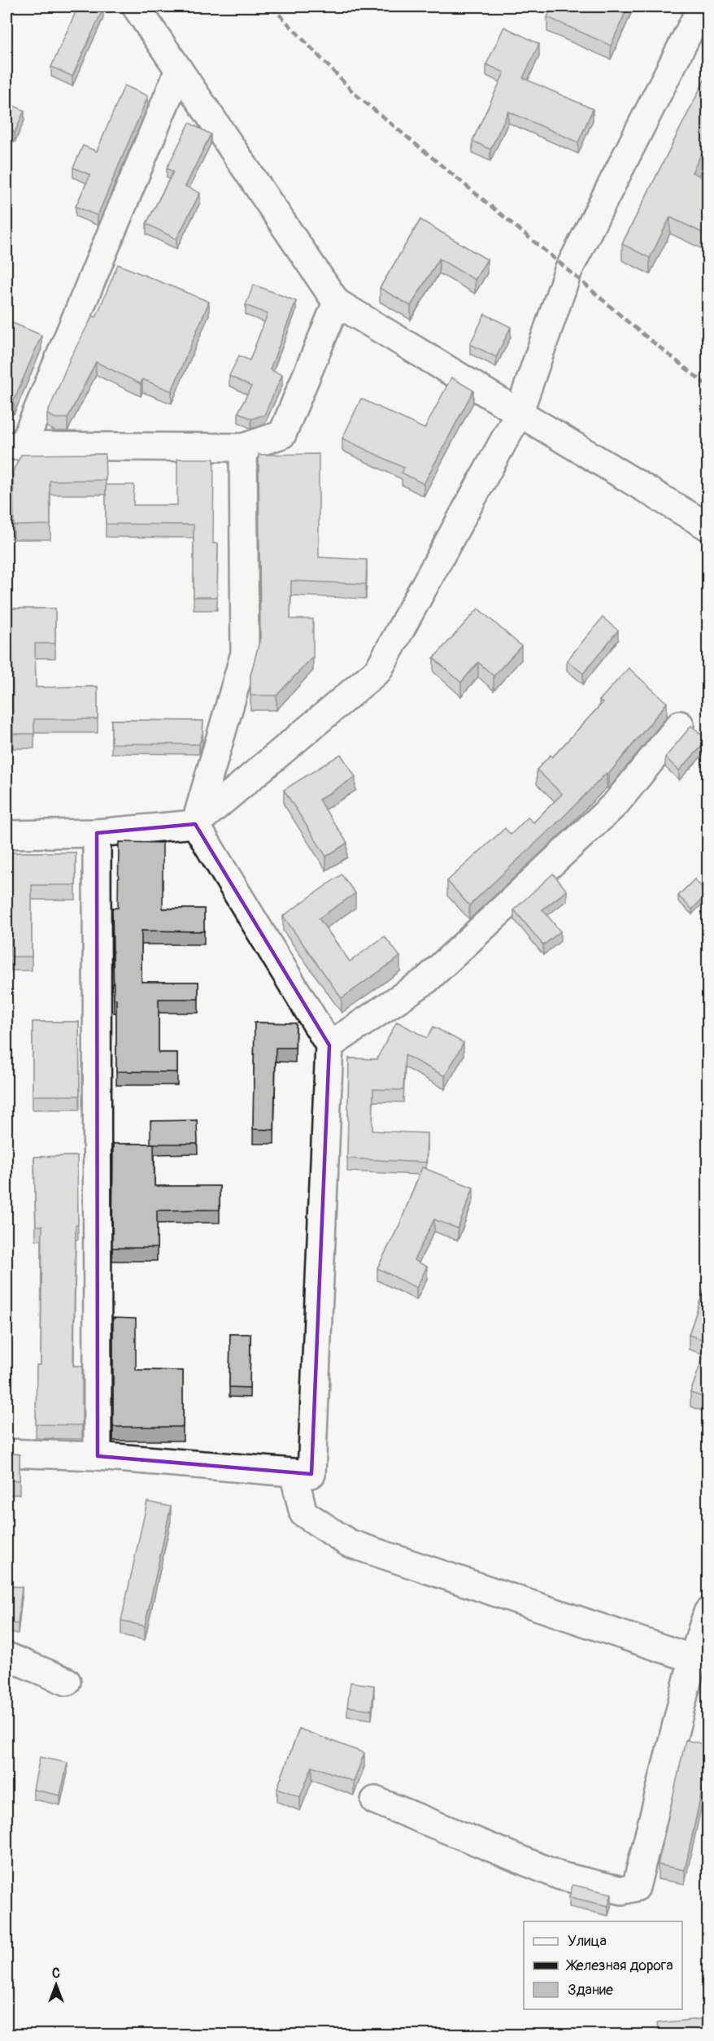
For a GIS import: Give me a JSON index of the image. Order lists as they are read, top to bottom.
{
  "legend": ["Улица", "Железная дорога", "Здание"],
  "north": "top"
}
